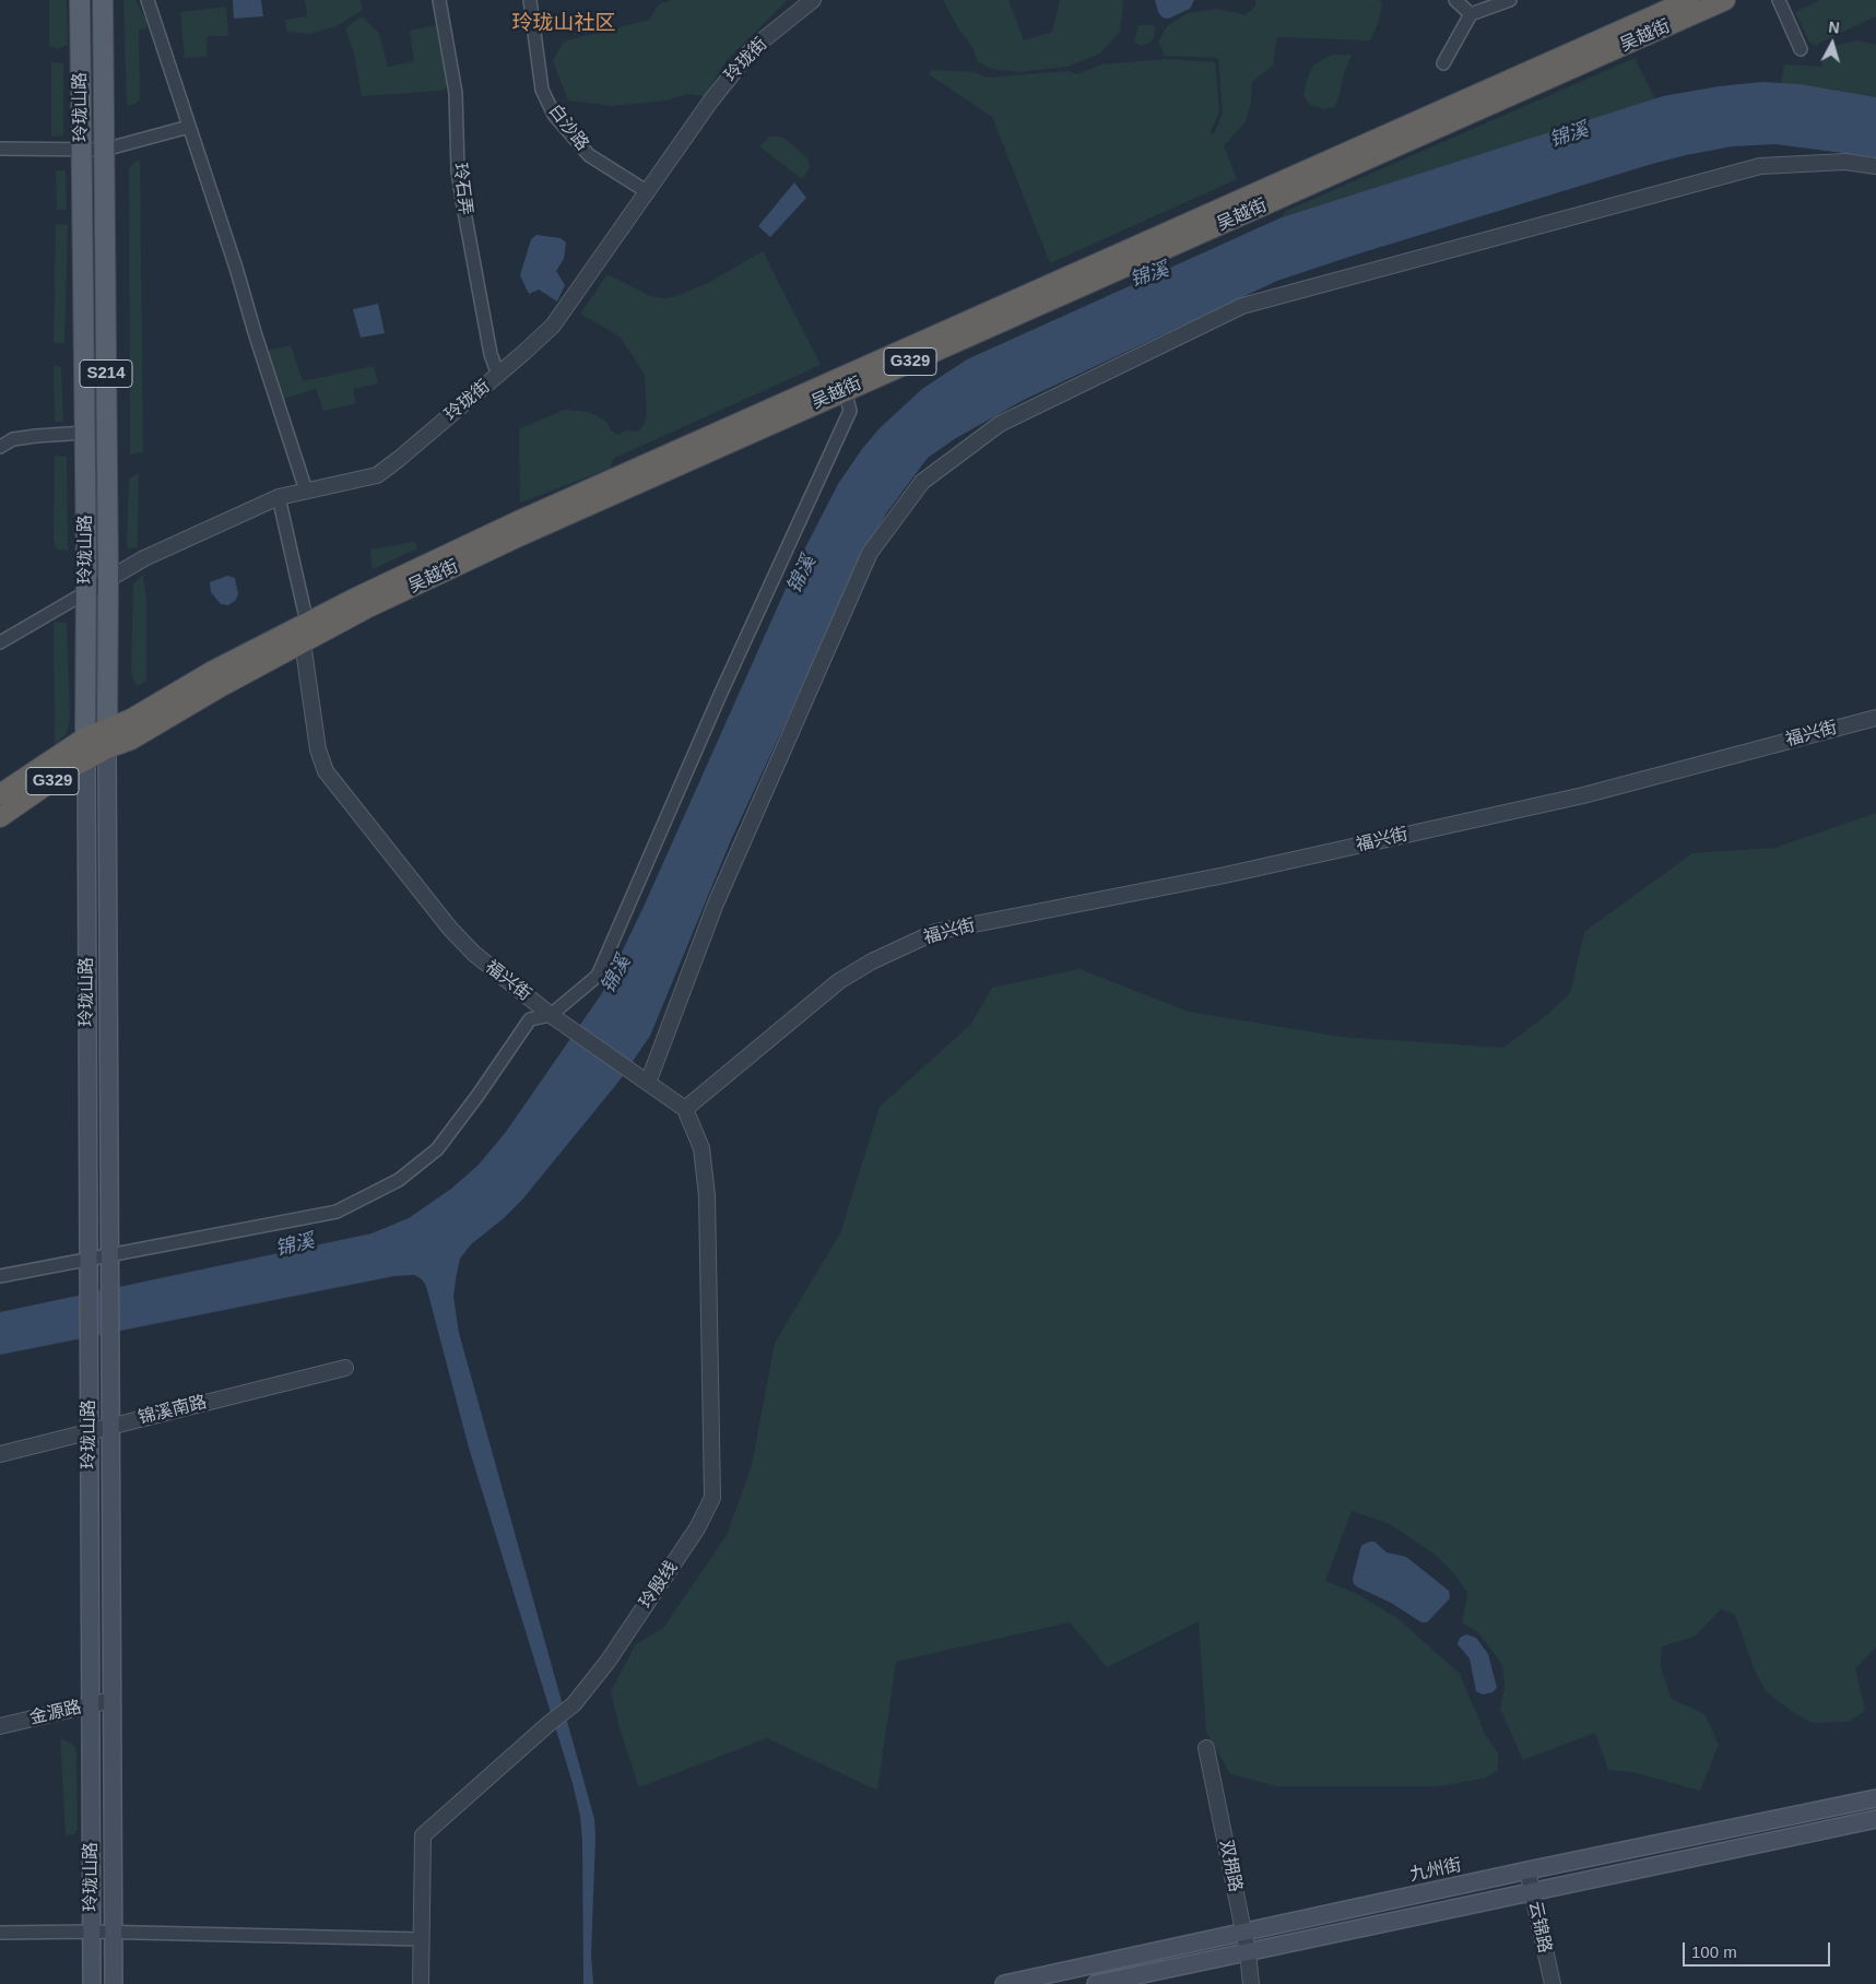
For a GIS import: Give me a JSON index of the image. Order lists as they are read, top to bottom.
{
  "streets": {
    "highway": ["吴越街", "G329"],
    "main road": ["玲珑山路", "S214", "九州街"],
    "street": [
      "玲珑街",
      "白沙路",
      "玲石弄",
      "福兴街",
      "锦溪南路",
      "玲殷线",
      "金源路",
      "双拥路",
      "云锦路"
    ]
  },
  "crossings": [
    ["吴越街", "玲珑山路"],
    ["吴越街", "福兴街"],
    ["玲珑街", "玲珑山路"],
    ["玲珑街", "白沙路"],
    ["玲珑街", "玲石弄"],
    ["玲珑山路", "锦溪南路"],
    ["玲珑山路", "金源路"],
    ["福兴街", "玲殷线"],
    ["双拥路", "九州街"],
    ["九州街", "云锦路"]
  ],
  "districts": ["玲珑山社区"],
  "water": ["锦溪"],
  "scale_bar": "100 m",
  "north": "top"
}
